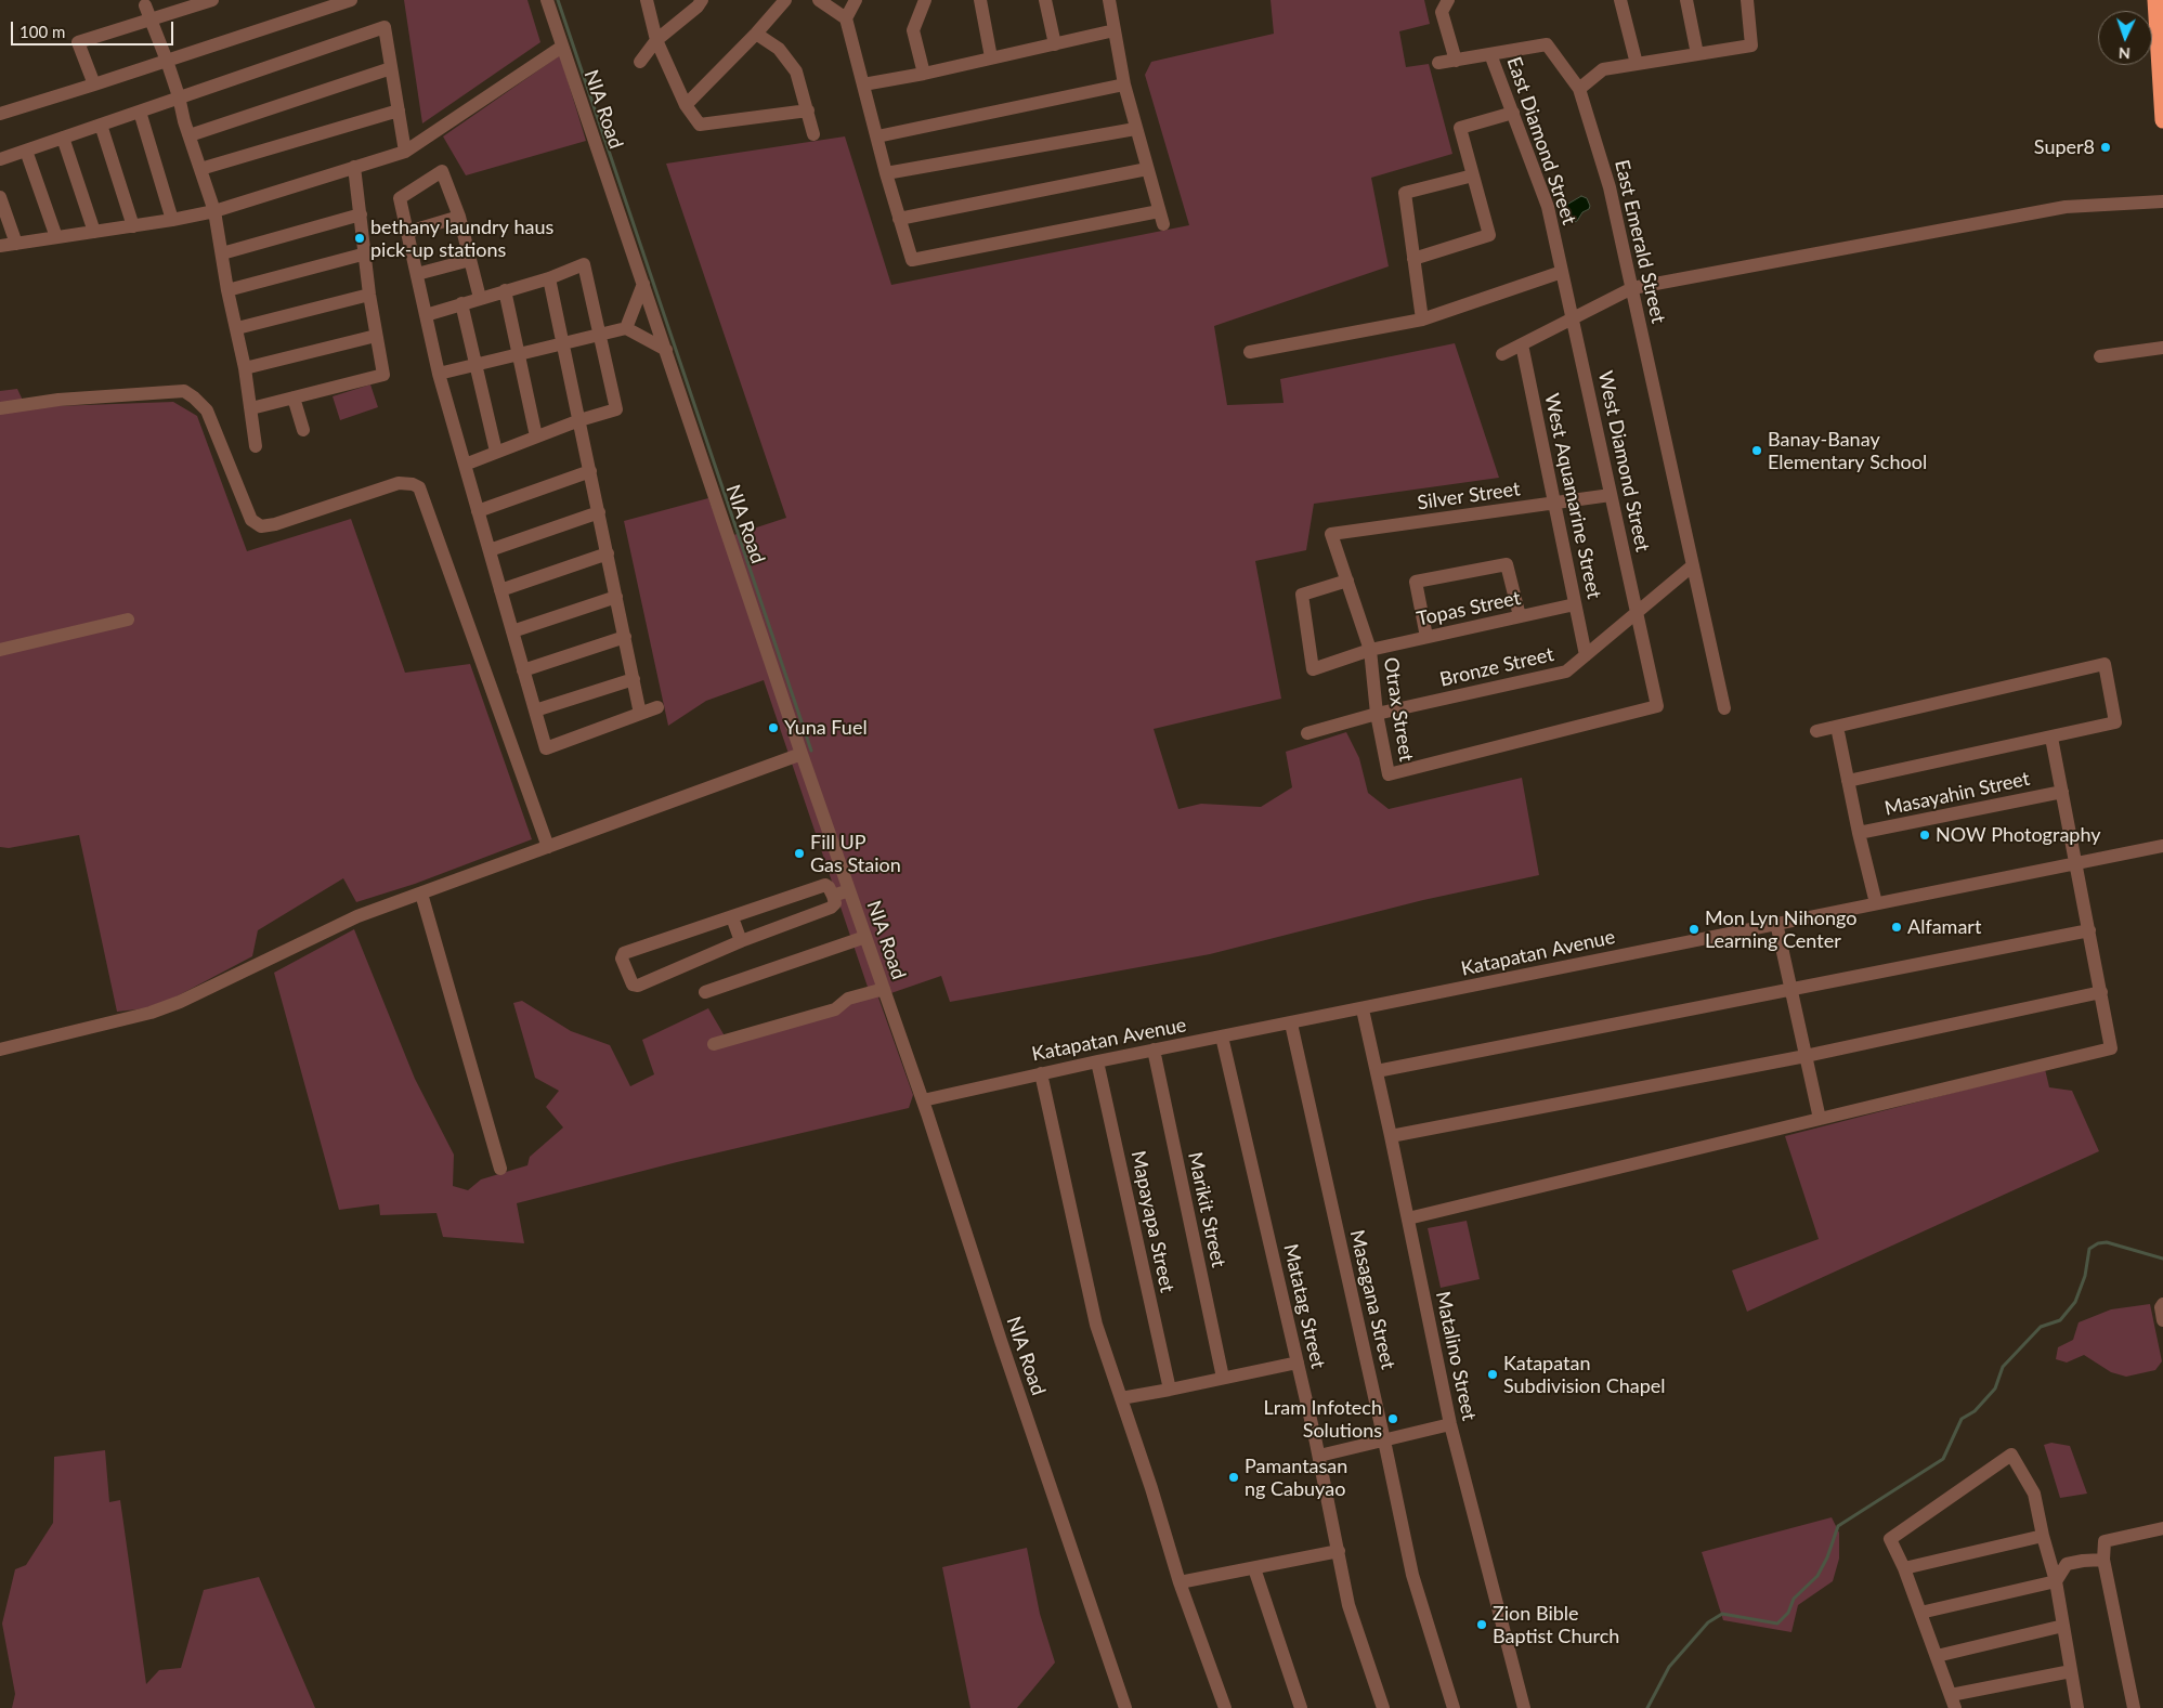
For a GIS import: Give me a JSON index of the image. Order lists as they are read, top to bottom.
{
  "streets": {
    "street": [
      "NIA Road",
      "East Diamond Street",
      "East Emerald Street",
      "West Diamond Street",
      "Silver Street",
      "West Aquamarine Street",
      "Topas Street",
      "Bronze Street",
      "Otrax Street",
      "Masayahin Street",
      "Katapatan Avenue",
      "Marikit Street",
      "Mapayapa Street",
      "Masagana Street",
      "Matatag Street",
      "Matalino Street"
    ]
  },
  "crossings": [
    ["NIA Road", "Katapatan Avenue"],
    ["East Diamond Street", "East Emerald Street"],
    ["East Diamond Street", "West Diamond Street"],
    ["East Emerald Street", "Bronze Street"],
    ["West Diamond Street", "Silver Street"],
    ["West Diamond Street", "Bronze Street"],
    ["West Diamond Street", "Otrax Street"],
    ["Silver Street", "West Aquamarine Street"],
    ["Silver Street", "Otrax Street"],
    ["West Aquamarine Street", "Topas Street"],
    ["West Aquamarine Street", "Bronze Street"],
    ["Topas Street", "Otrax Street"],
    ["Bronze Street", "Otrax Street"],
    ["Katapatan Avenue", "Marikit Street"],
    ["Katapatan Avenue", "Mapayapa Street"],
    ["Katapatan Avenue", "Masagana Street"],
    ["Katapatan Avenue", "Matatag Street"],
    ["Katapatan Avenue", "Matalino Street"]
  ],
  "places": [
    "Super8",
    "bethany laundry haus pick-up stations",
    "Banay-Banay Elementary School",
    "Yuna Fuel",
    "NOW Photography",
    "Fill UP Gas Staion",
    "Alfamart",
    "Mon Lyn Nihongo Learning Center",
    "Katapatan Subdivision Chapel",
    "Lram Infotech Solutions",
    "Pamantasan ng Cabuyao",
    "Zion Bible Baptist Church"
  ],
  "scale_bar": "100 m",
  "north": "bottom"
}
